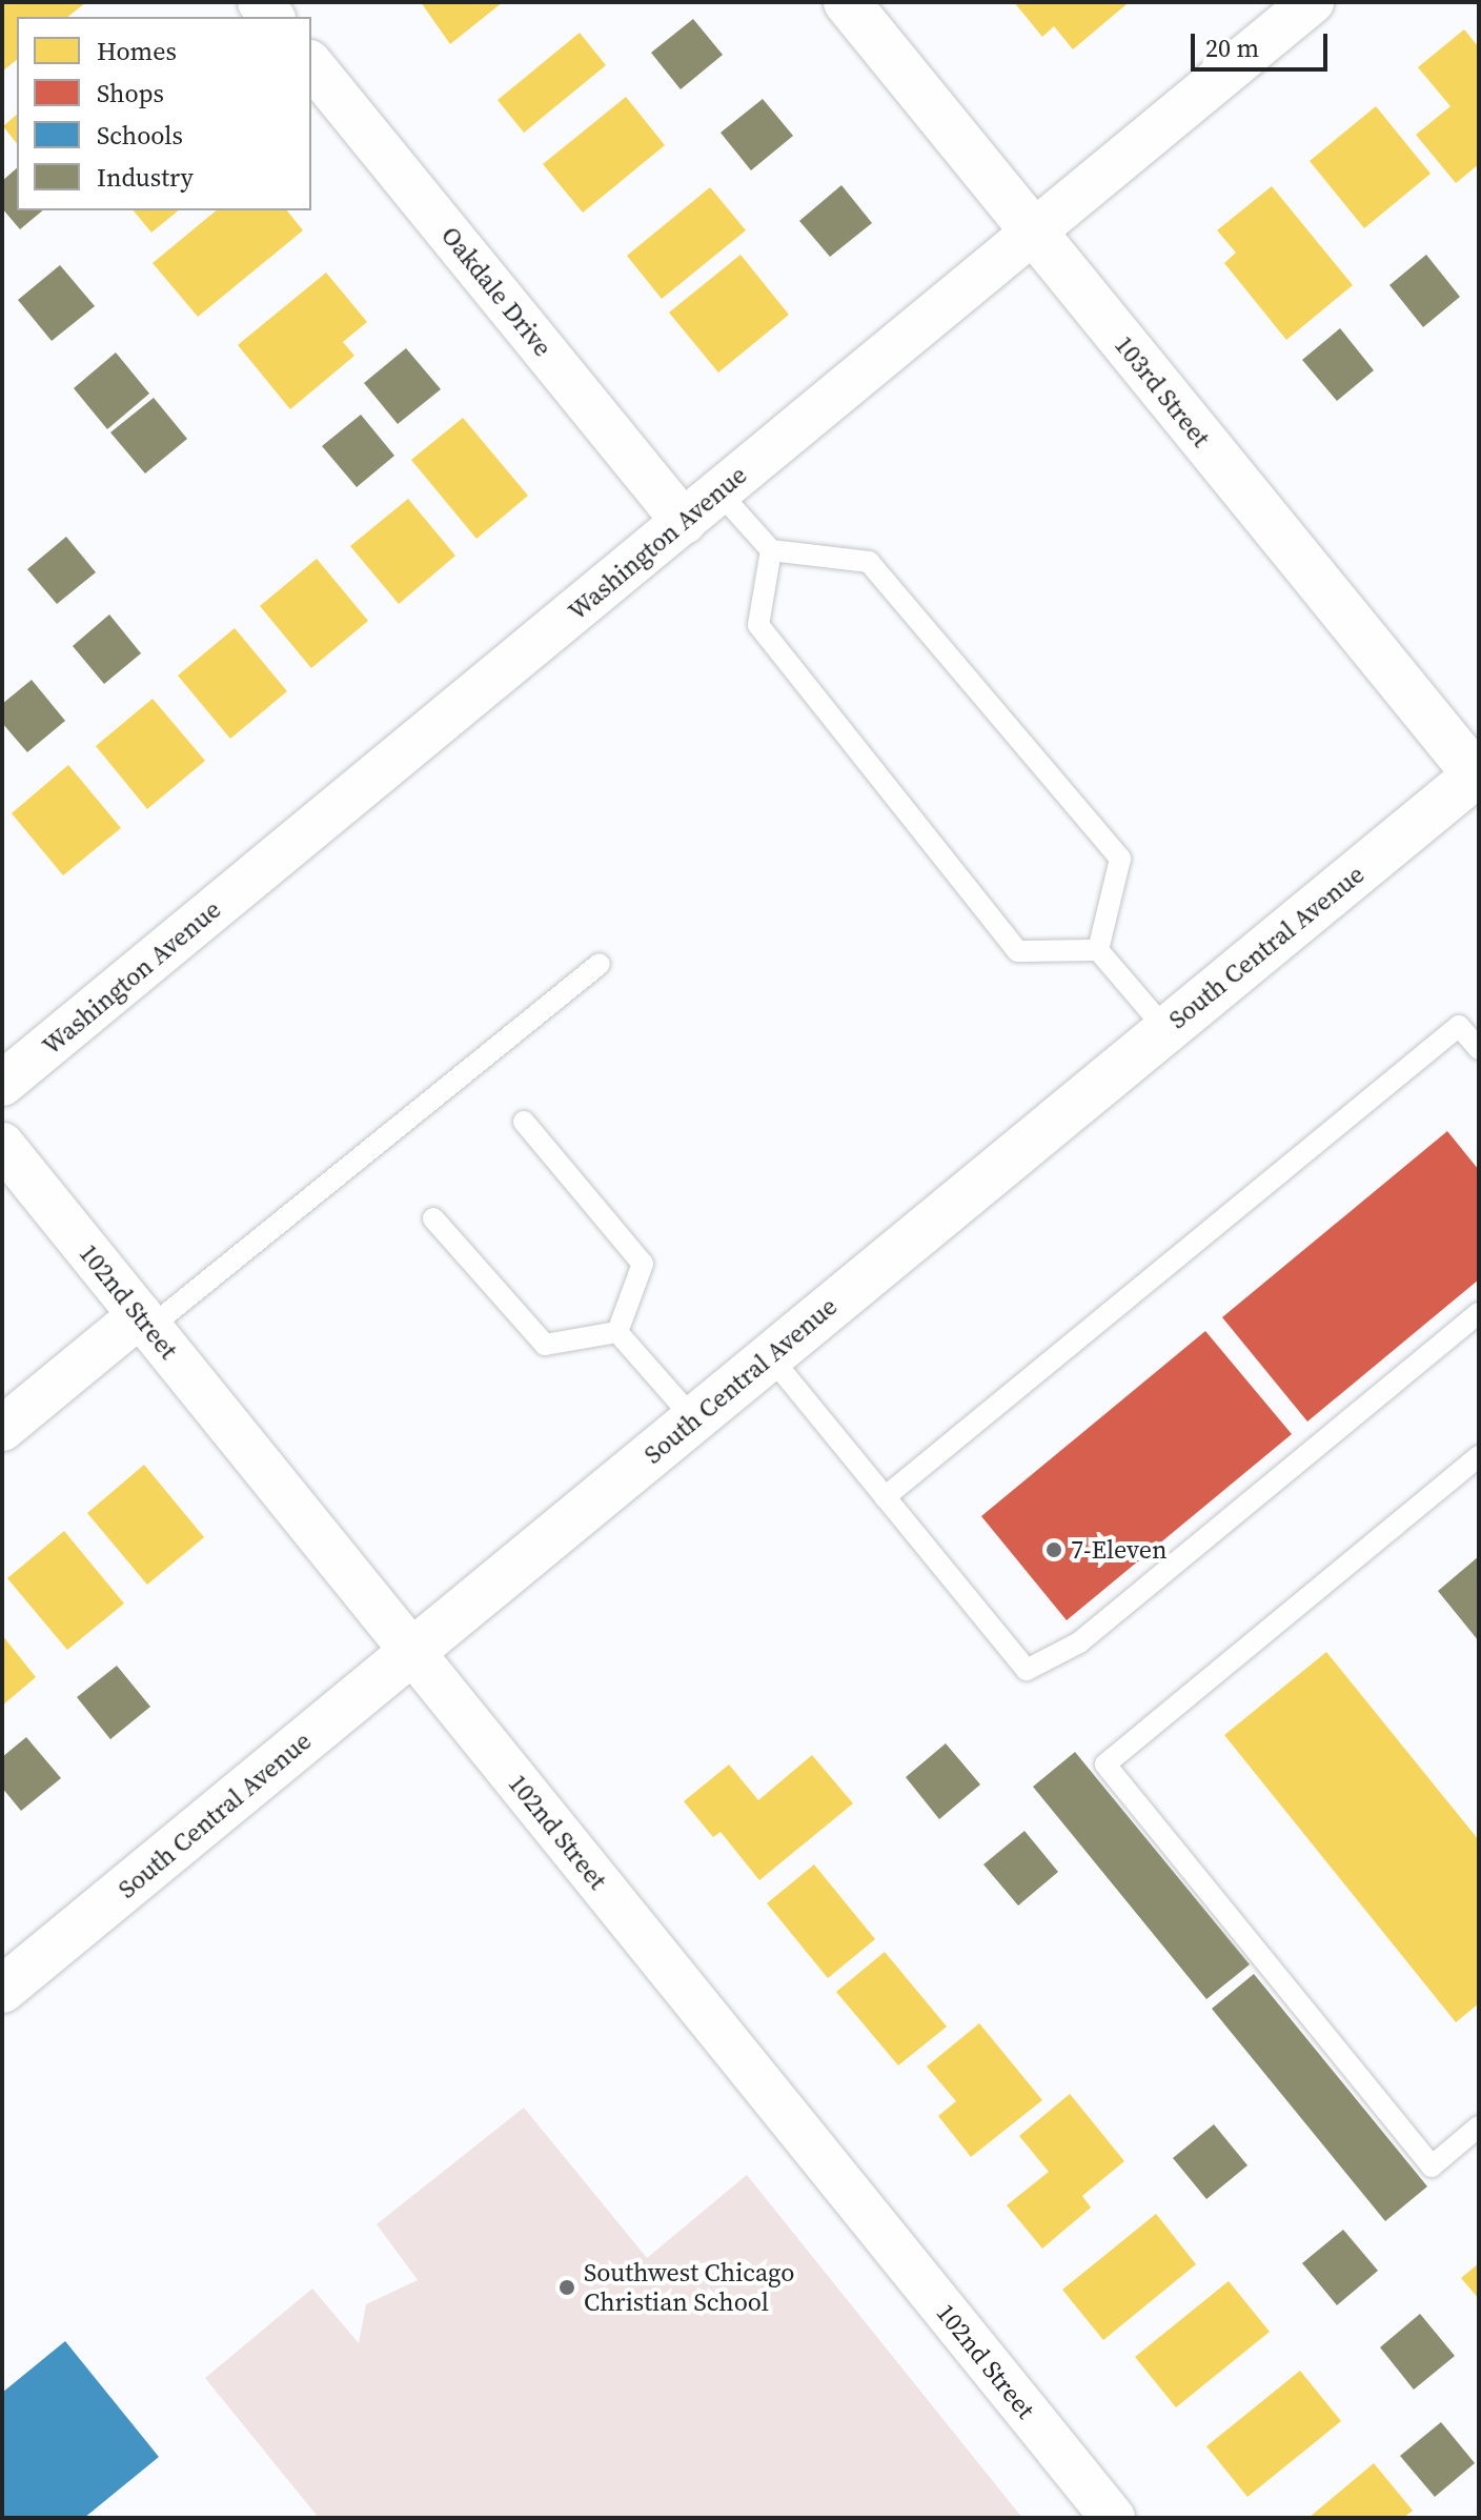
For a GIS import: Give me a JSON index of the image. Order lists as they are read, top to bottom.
{
  "streets": {
    "street": [
      "Oakdale Drive",
      "103rd Street",
      "Washington Avenue",
      "South Central Avenue",
      "102nd Street"
    ]
  },
  "crossings": [
    ["Oakdale Drive", "Washington Avenue"],
    ["103rd Street", "Washington Avenue"],
    ["103rd Street", "South Central Avenue"],
    ["South Central Avenue", "102nd Street"]
  ],
  "places": ["7-Eleven", "Southwest Chicago Christian School"],
  "legend": [
    "Homes",
    "Shops",
    "Schools",
    "Industry"
  ],
  "scale_bar": "20 m"
}
